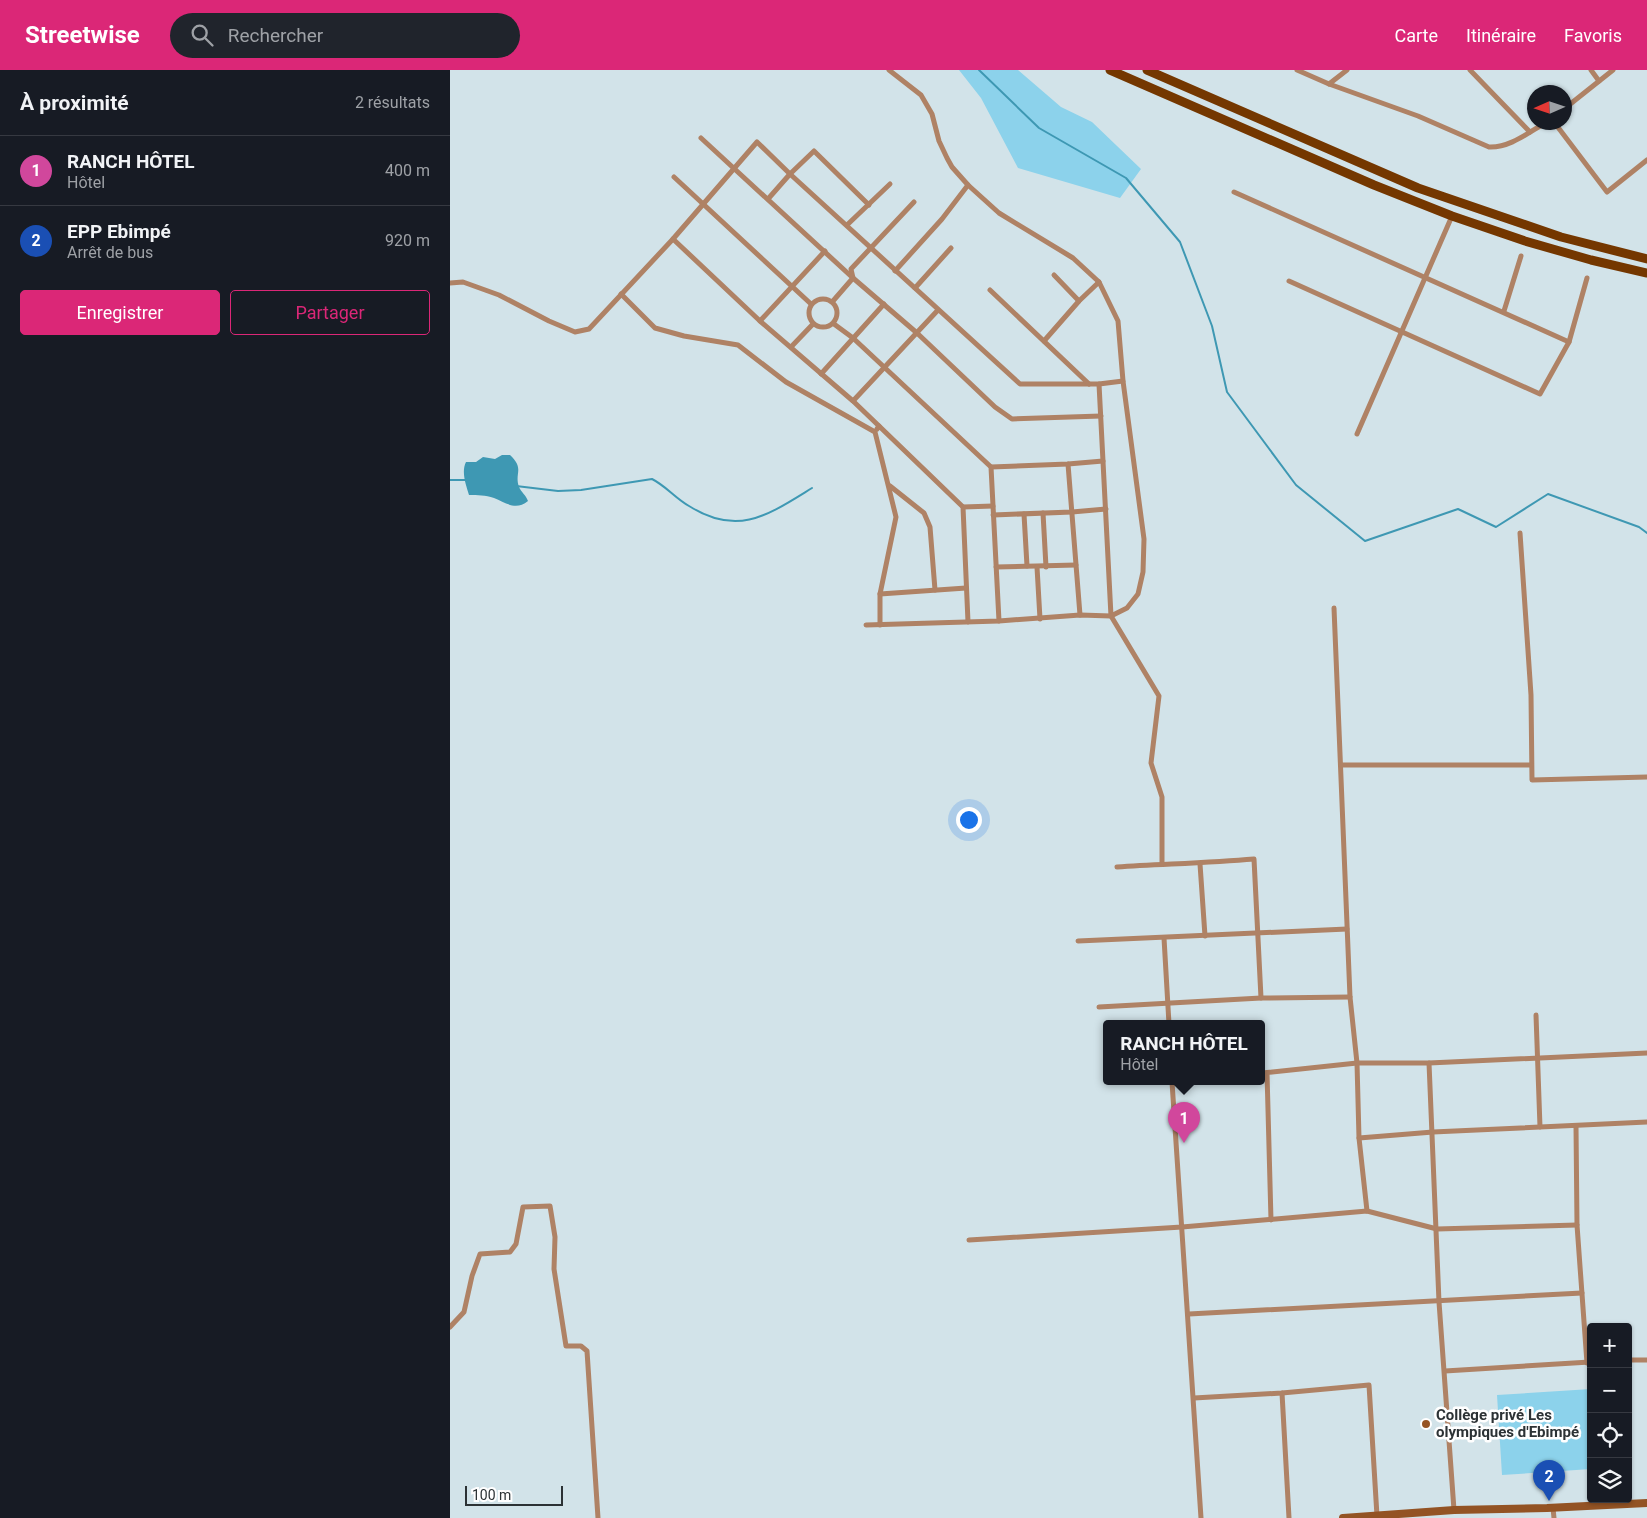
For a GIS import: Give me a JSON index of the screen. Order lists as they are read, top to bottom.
{
  "places": ["Collège privé Les olympiques d'Ebimpé"],
  "scale_bar": "100 m",
  "north": "left",
  "page": {
    "header": "Streetwise",
    "search": "Rechercher",
    "nav": ["Carte", "Itinéraire", "Favoris"],
    "heading": ["À proximité", "2 résultats"],
    "list": [
      {
        "mark": "1",
        "name": "RANCH HÔTEL",
        "note": "Hôtel",
        "value": "400 m"
      },
      {
        "mark": "2",
        "name": "EPP Ebimpé",
        "note": "Arrêt de bus",
        "value": "920 m"
      }
    ],
    "buttons": ["Enregistrer", "Partager"],
    "popup": ["RANCH HÔTEL", "Hôtel"],
    "pins": ["1", "2"],
    "map_buttons": ["+", "−"],
    "scale": "100 m"
  }
}
